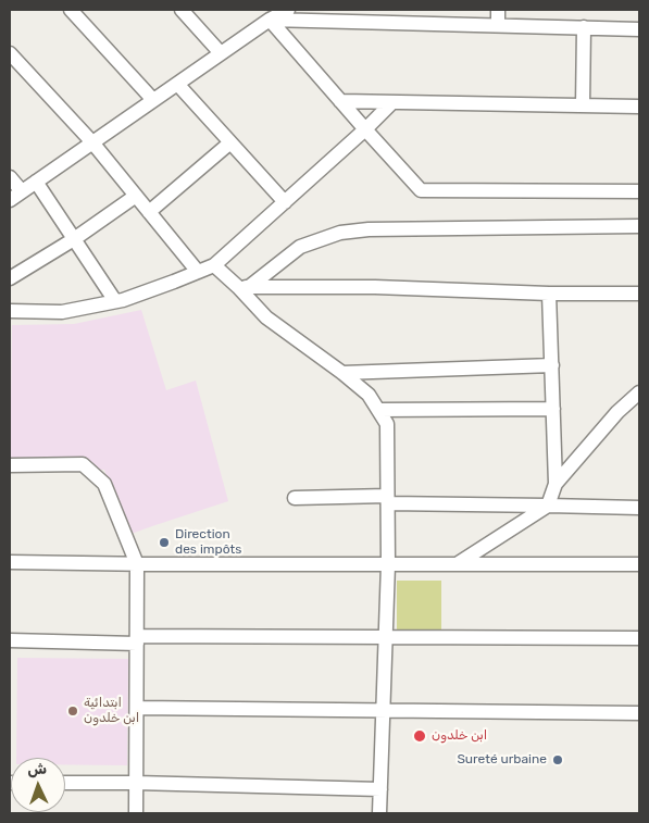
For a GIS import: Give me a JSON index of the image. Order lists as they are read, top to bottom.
{
  "places": [
    "Direction des impôts",
    "ابتدائية ابن خلدون",
    "ابن خلدون",
    "Sureté urbaine"
  ],
  "north": "top"
}
